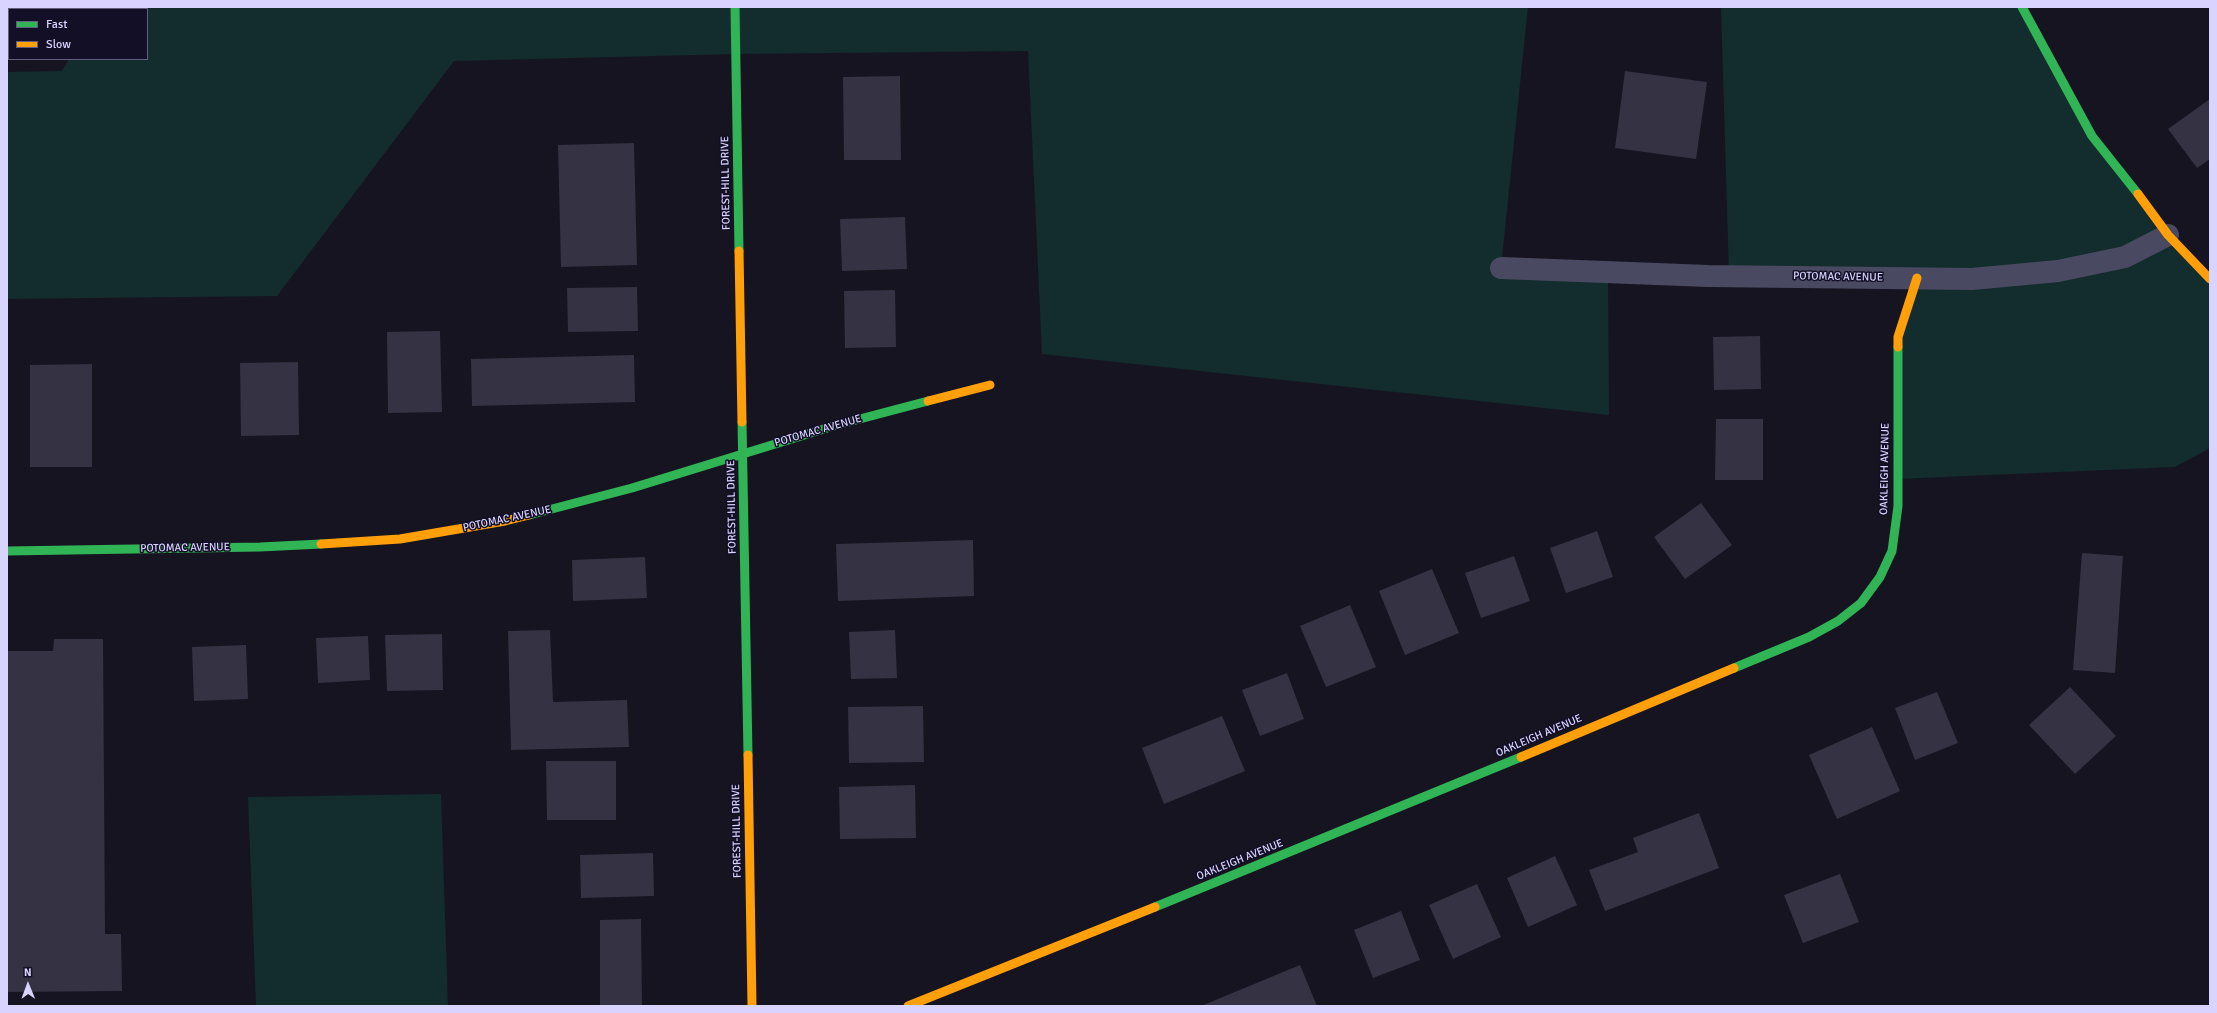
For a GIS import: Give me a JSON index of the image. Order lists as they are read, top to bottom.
{
  "streets": {
    "street": ["FOREST-HILL DRIVE", "POTOMAC AVENUE", "OAKLEIGH AVENUE"]
  },
  "crossings": [
    ["FOREST-HILL DRIVE", "POTOMAC AVENUE"],
    ["POTOMAC AVENUE", "OAKLEIGH AVENUE"]
  ],
  "legend": ["Fast", "Slow"],
  "north": "top"
}
